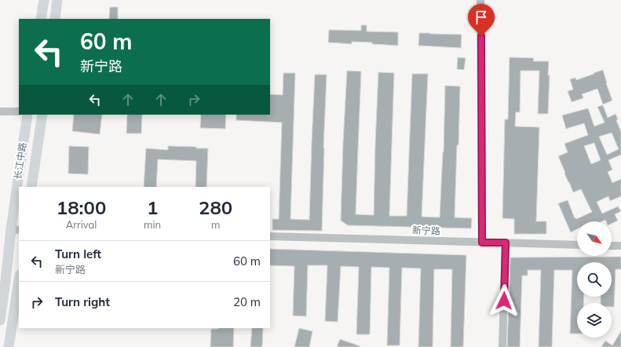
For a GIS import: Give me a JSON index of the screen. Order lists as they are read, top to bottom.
{
  "streets": {
    "main road": ["长江中路"],
    "street": ["新宁路"]
  },
  "north": "bottom right",
  "page": {
    "turn": ["60 m", "新宁路"],
    "eta": [
      "18:00",
      "Arrival",
      "1",
      "min",
      "280",
      "m"
    ],
    "list": [
      {
        "name": "Turn left",
        "note": "新宁路",
        "value": "60 m"
      },
      {
        "name": "Turn right",
        "value": "20 m"
      }
    ]
  }
}
